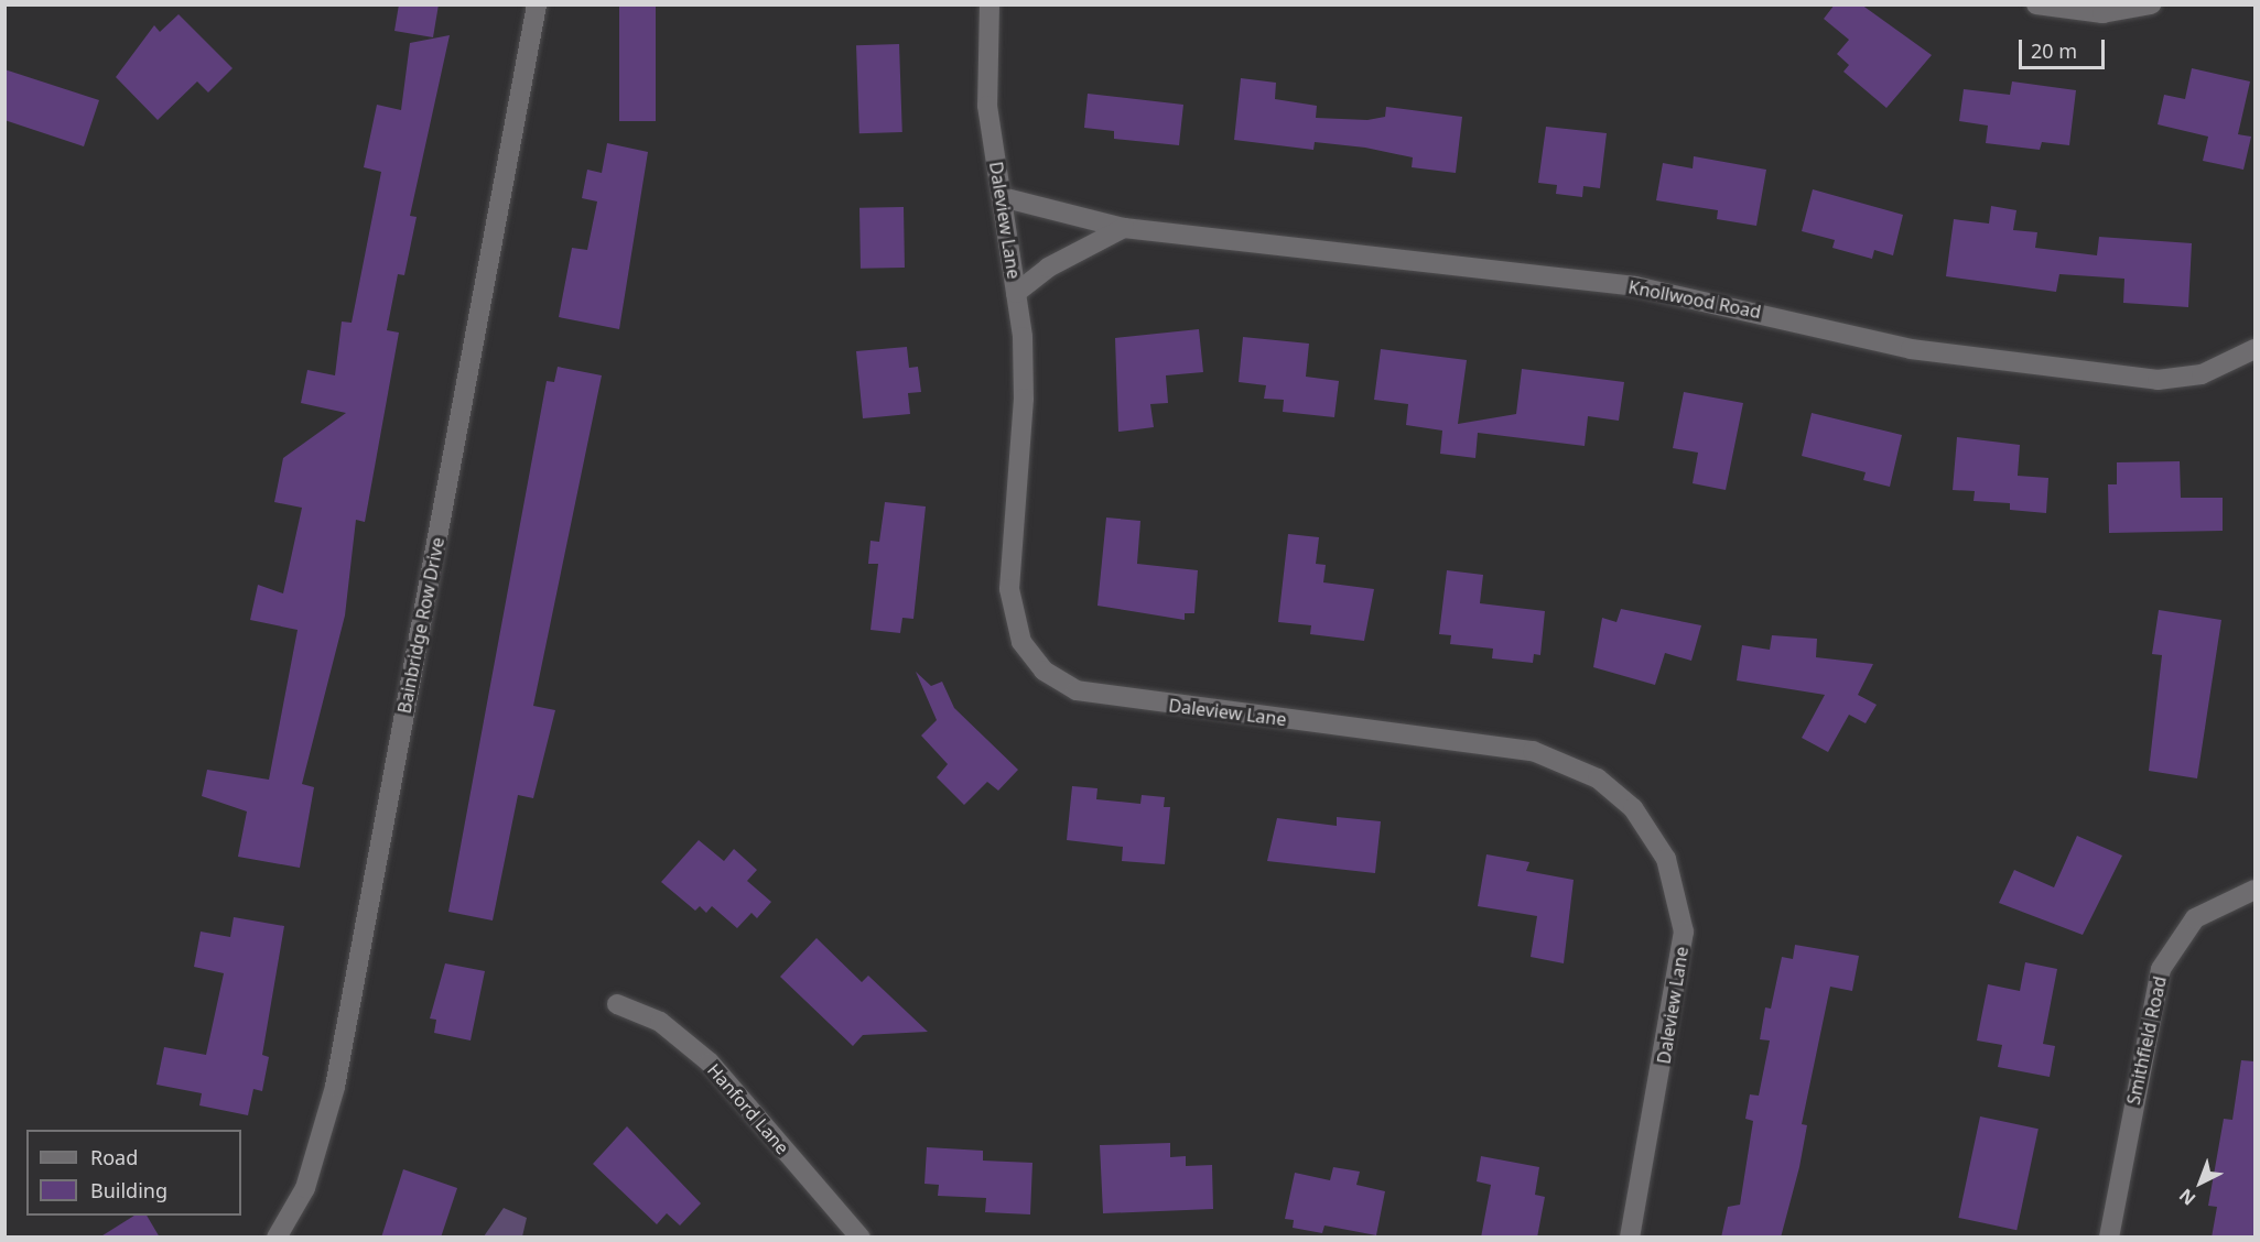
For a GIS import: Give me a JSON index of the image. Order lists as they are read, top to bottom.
{
  "streets": {
    "street": [
      "Daleview Lane",
      "Knollwood Road",
      "Bainbridge Row Drive",
      "Smithfield Road",
      "Hanford Lane"
    ]
  },
  "crossings": [
    ["Daleview Lane", "Knollwood Road"]
  ],
  "legend": ["Road", "Building"],
  "scale_bar": "20 m",
  "north": "bottom left"
}
